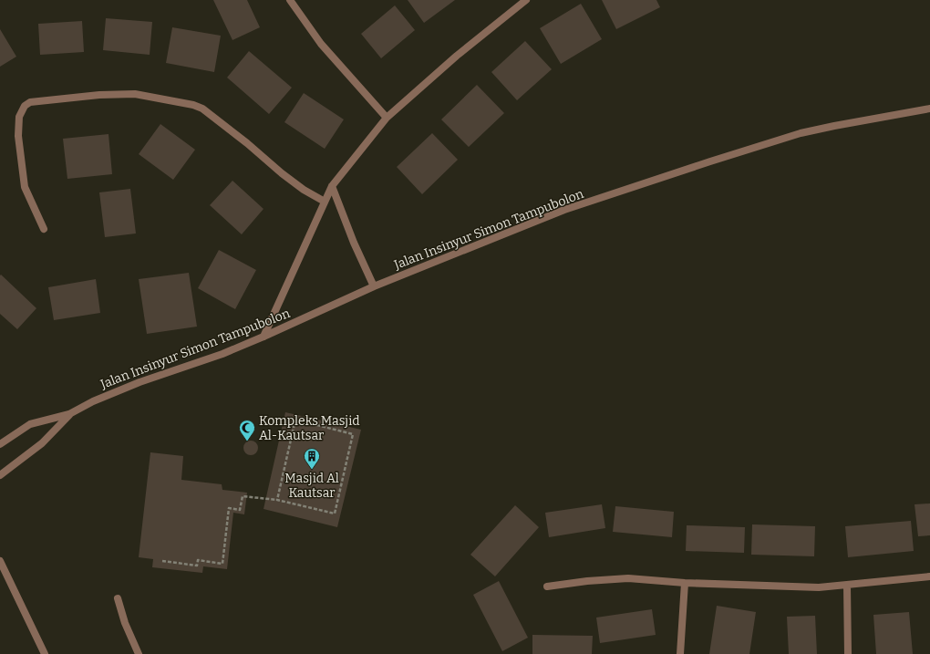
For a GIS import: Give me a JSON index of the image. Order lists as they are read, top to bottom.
{
  "streets": {
    "street": ["Jalan Insinyur Simon Tampubolon"]
  },
  "places": {
    "mosque": ["Kompleks Masjid Al-Kautsar"],
    "building": ["Masjid Al Kautsar"]
  }
}
